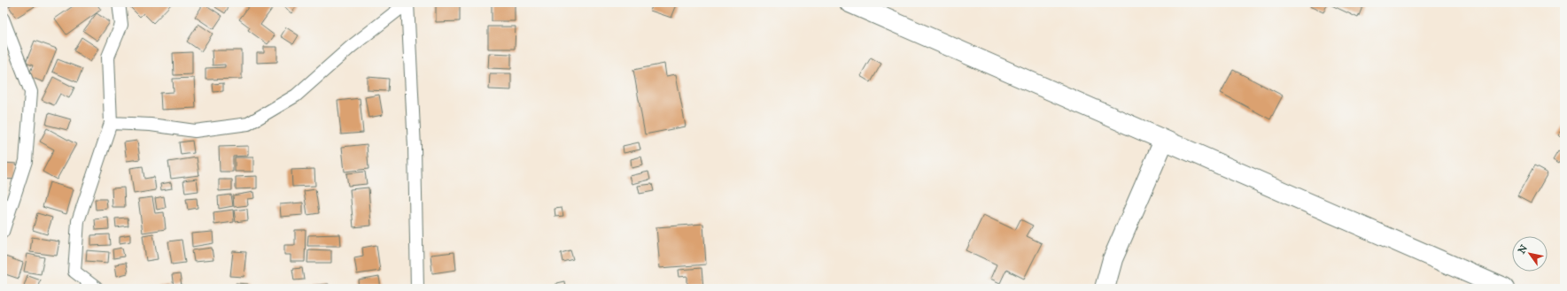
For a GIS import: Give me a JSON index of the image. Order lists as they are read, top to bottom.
{
  "north": "top left"
}
